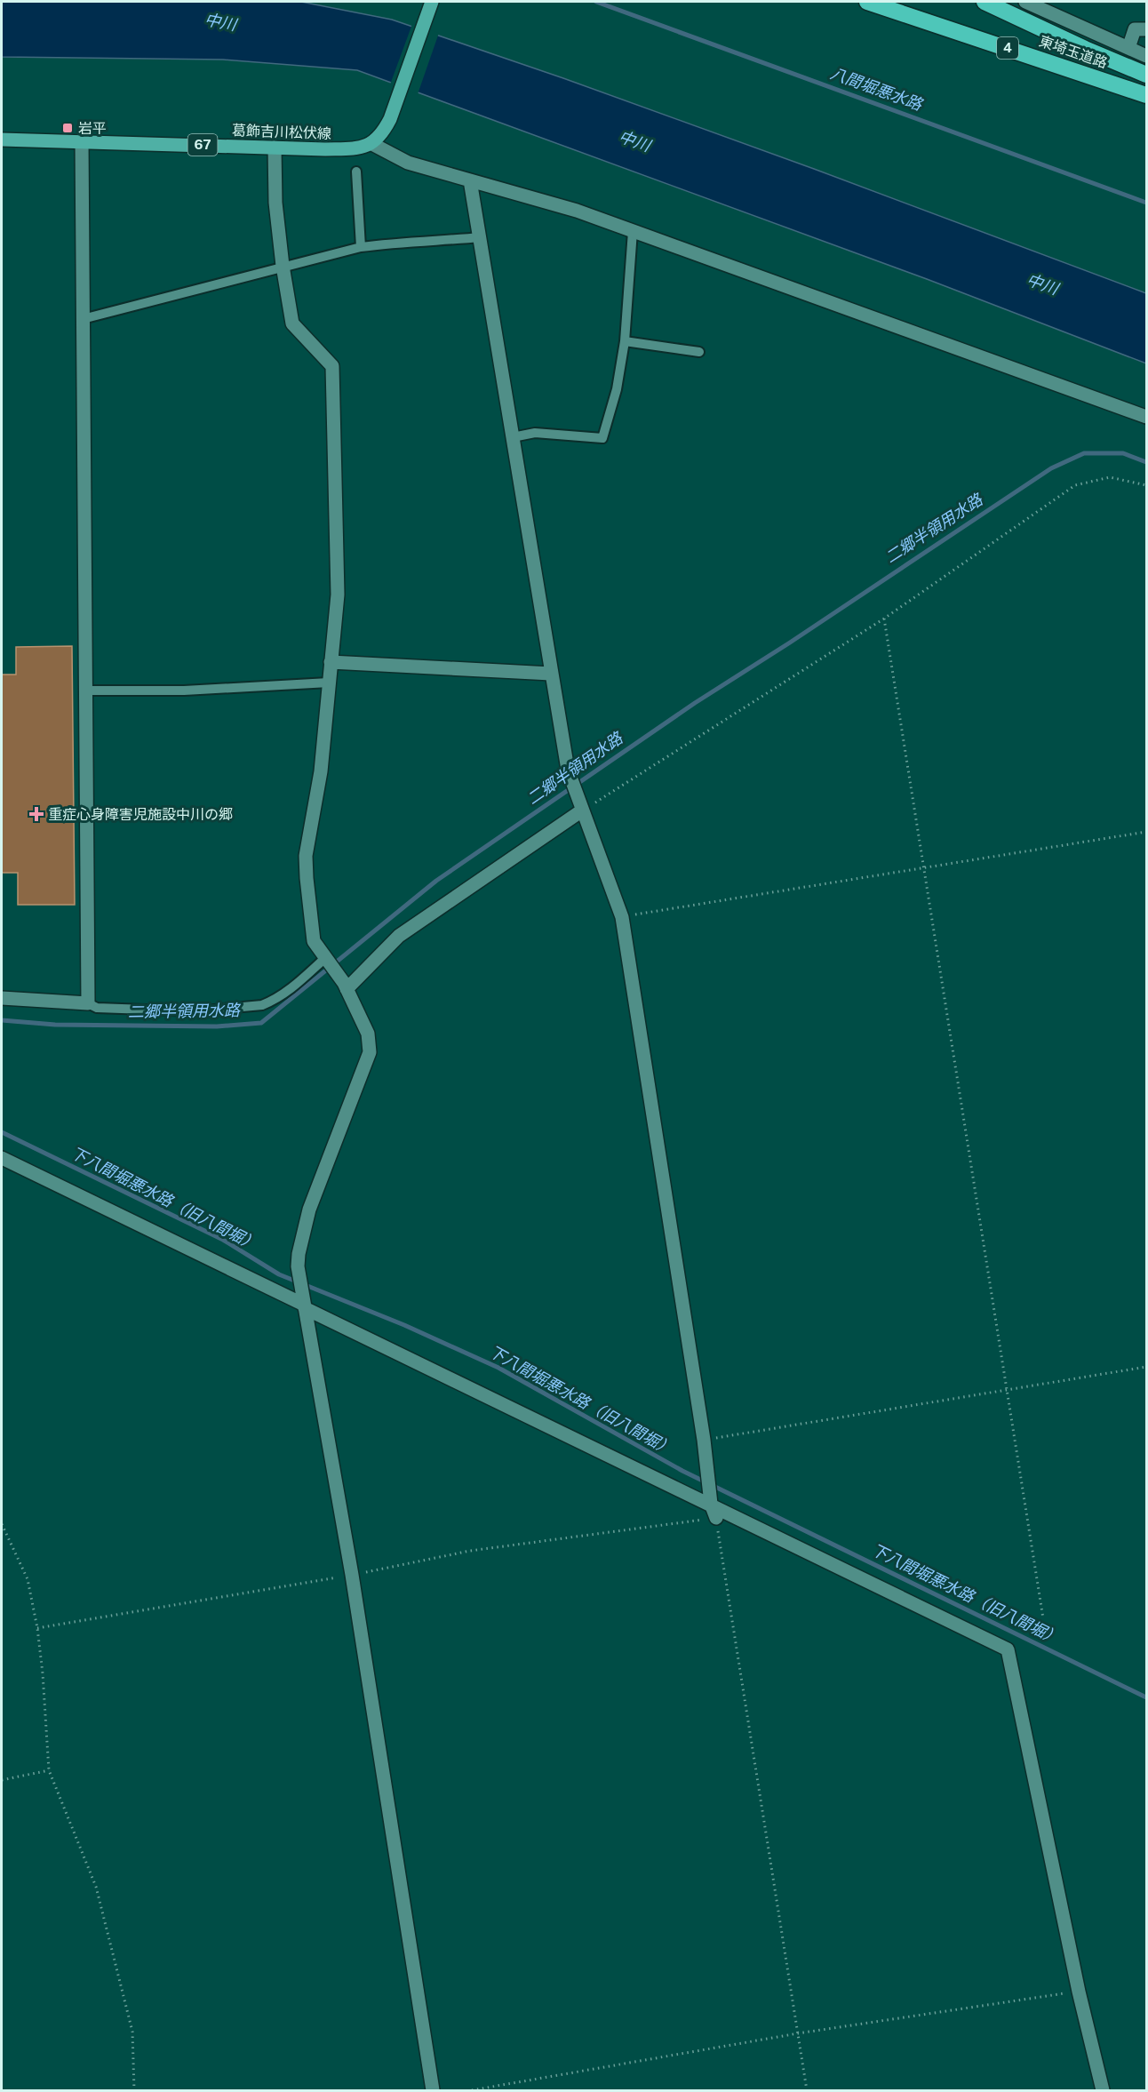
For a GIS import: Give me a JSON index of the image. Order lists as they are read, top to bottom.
{
  "streets": {
    "highway": ["4", "東埼玉道路"],
    "main road": ["葛飾吉川松伏線", "67"]
  },
  "water": [
    "中川",
    "八間堀悪水路",
    "二郷半領用水路",
    "下八間堀悪水路（旧八間堀）"
  ],
  "places": {
    "transit": ["岩平"],
    "health": ["重症心身障害児施設中川の郷"]
  }
}
